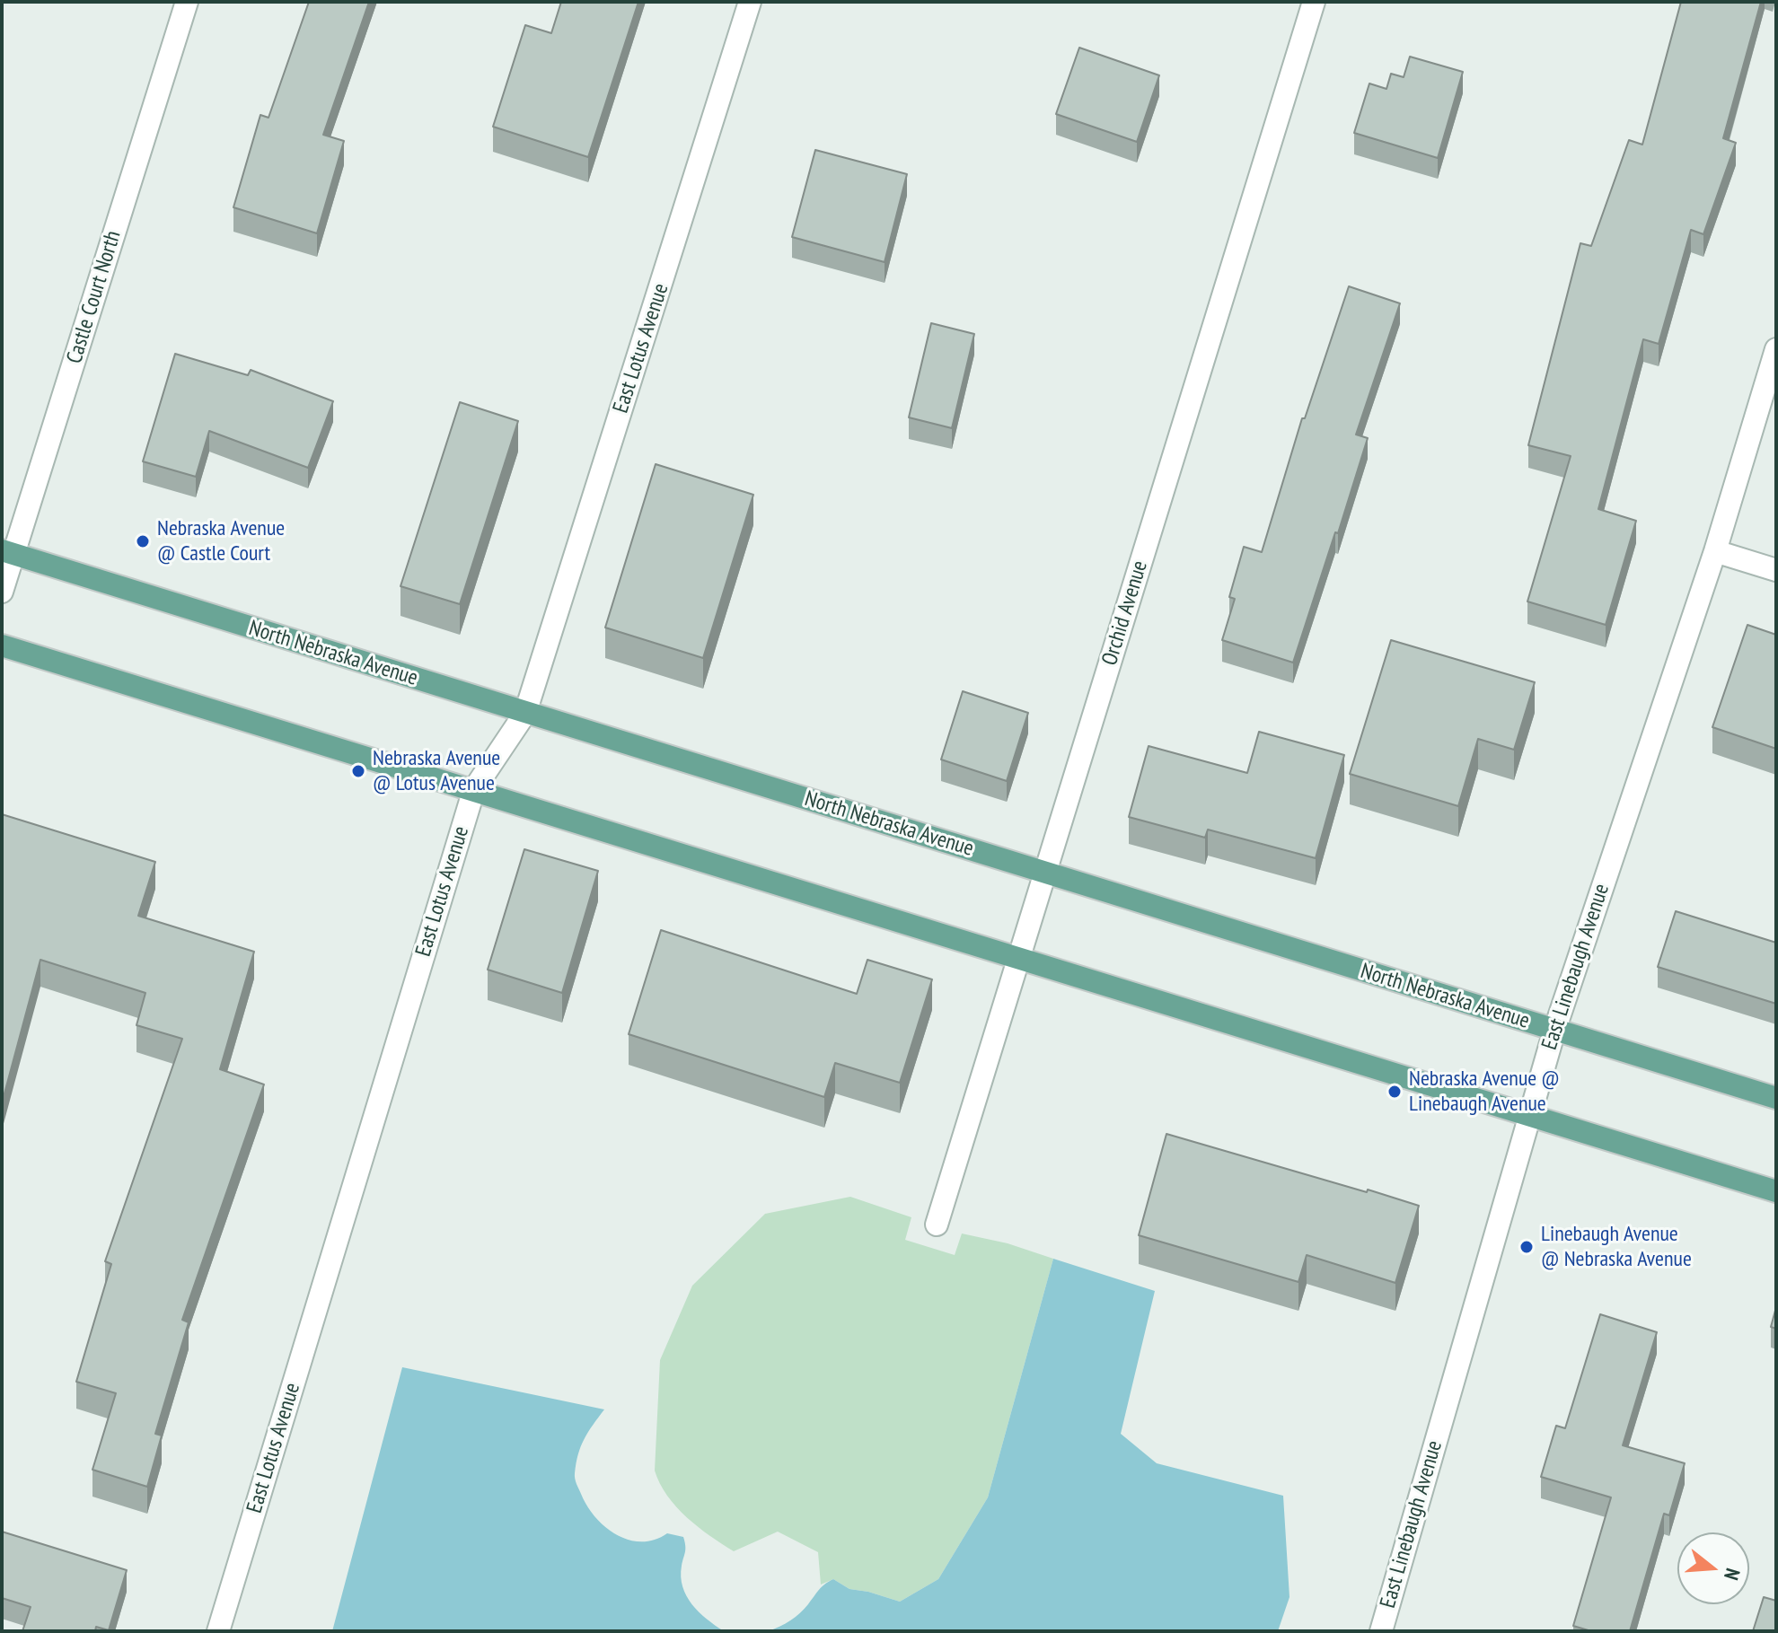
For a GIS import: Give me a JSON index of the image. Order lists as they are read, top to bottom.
{
  "streets": {
    "main road": ["North Nebraska Avenue"],
    "street": [
      "Castle Court North",
      "East Lotus Avenue",
      "Orchid Avenue",
      "East Linebaugh Avenue"
    ]
  },
  "crossings": [
    ["Castle Court North", "North Nebraska Avenue"],
    ["East Lotus Avenue", "North Nebraska Avenue"],
    ["Orchid Avenue", "North Nebraska Avenue"],
    ["North Nebraska Avenue", "East Linebaugh Avenue"]
  ],
  "places": [
    "Nebraska Avenue @ Castle Court",
    "Nebraska Avenue @ Lotus Avenue",
    "Nebraska Avenue @ Linebaugh Avenue",
    "Linebaugh Avenue @ Nebraska Avenue"
  ],
  "north": "right"
}
